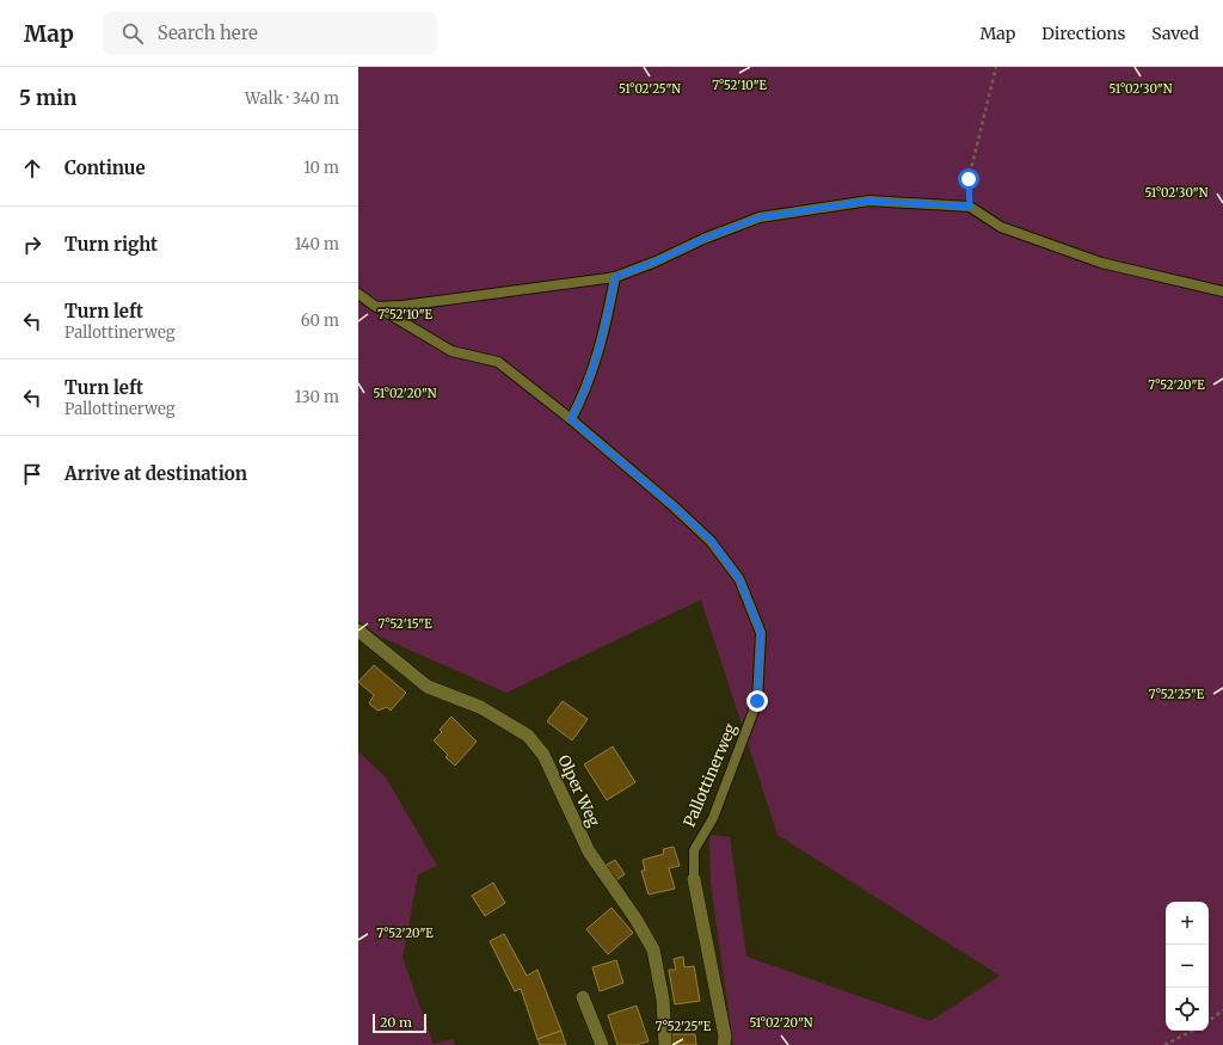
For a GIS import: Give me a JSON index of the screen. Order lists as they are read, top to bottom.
{
  "streets": {
    "street": ["Pallottinerweg", "Olper Weg"]
  },
  "scale_bar": "20 m",
  "page": {
    "header": "Map",
    "search": "Search here",
    "nav": ["Map", "Directions", "Saved"],
    "heading": ["5 min", "Walk · 340 m"],
    "list": [
      ["Continue", "10 m"],
      ["Turn right", "140 m"],
      ["Turn left", "Pallottinerweg", "60 m"],
      ["Turn left", "Pallottinerweg", "130 m"],
      "Arrive at destination"
    ],
    "map_buttons": ["+", "−"],
    "scale": "20 m"
  },
  "coordinates": [
    "7°52'10\"E",
    "51°02'25\"N",
    "51°02'30\"N",
    "7°52'20\"E",
    "51°02'20\"N",
    "7°52'15\"E",
    "7°52'25\"E"
  ]
}
